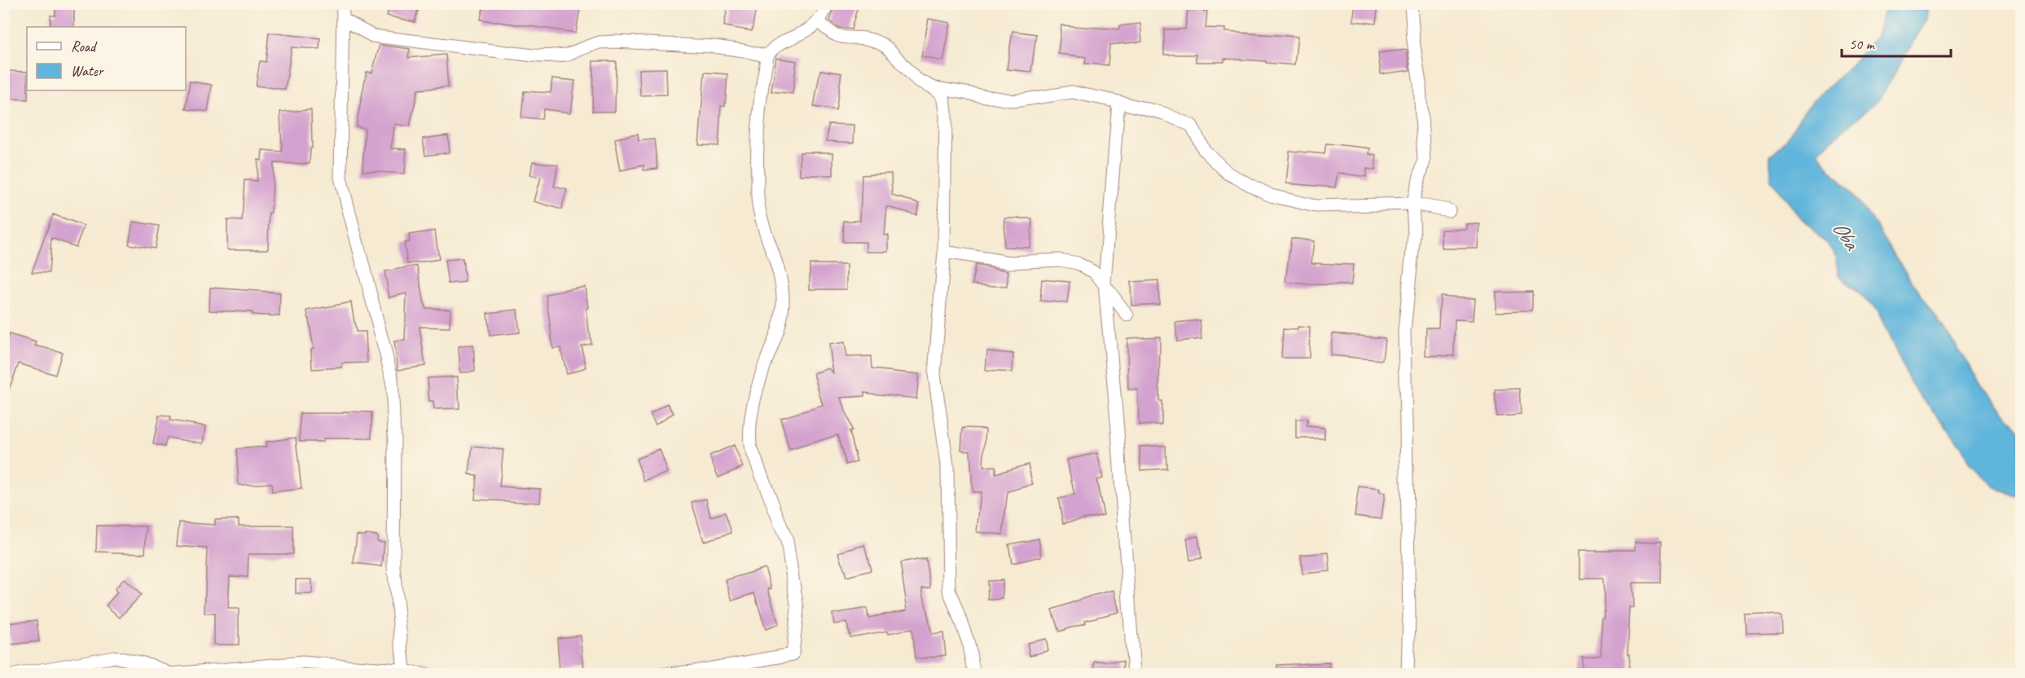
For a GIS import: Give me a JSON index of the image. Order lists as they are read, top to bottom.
{
  "water": ["Oba"],
  "legend": ["Road", "Water"],
  "scale_bar": "50 m"
}
